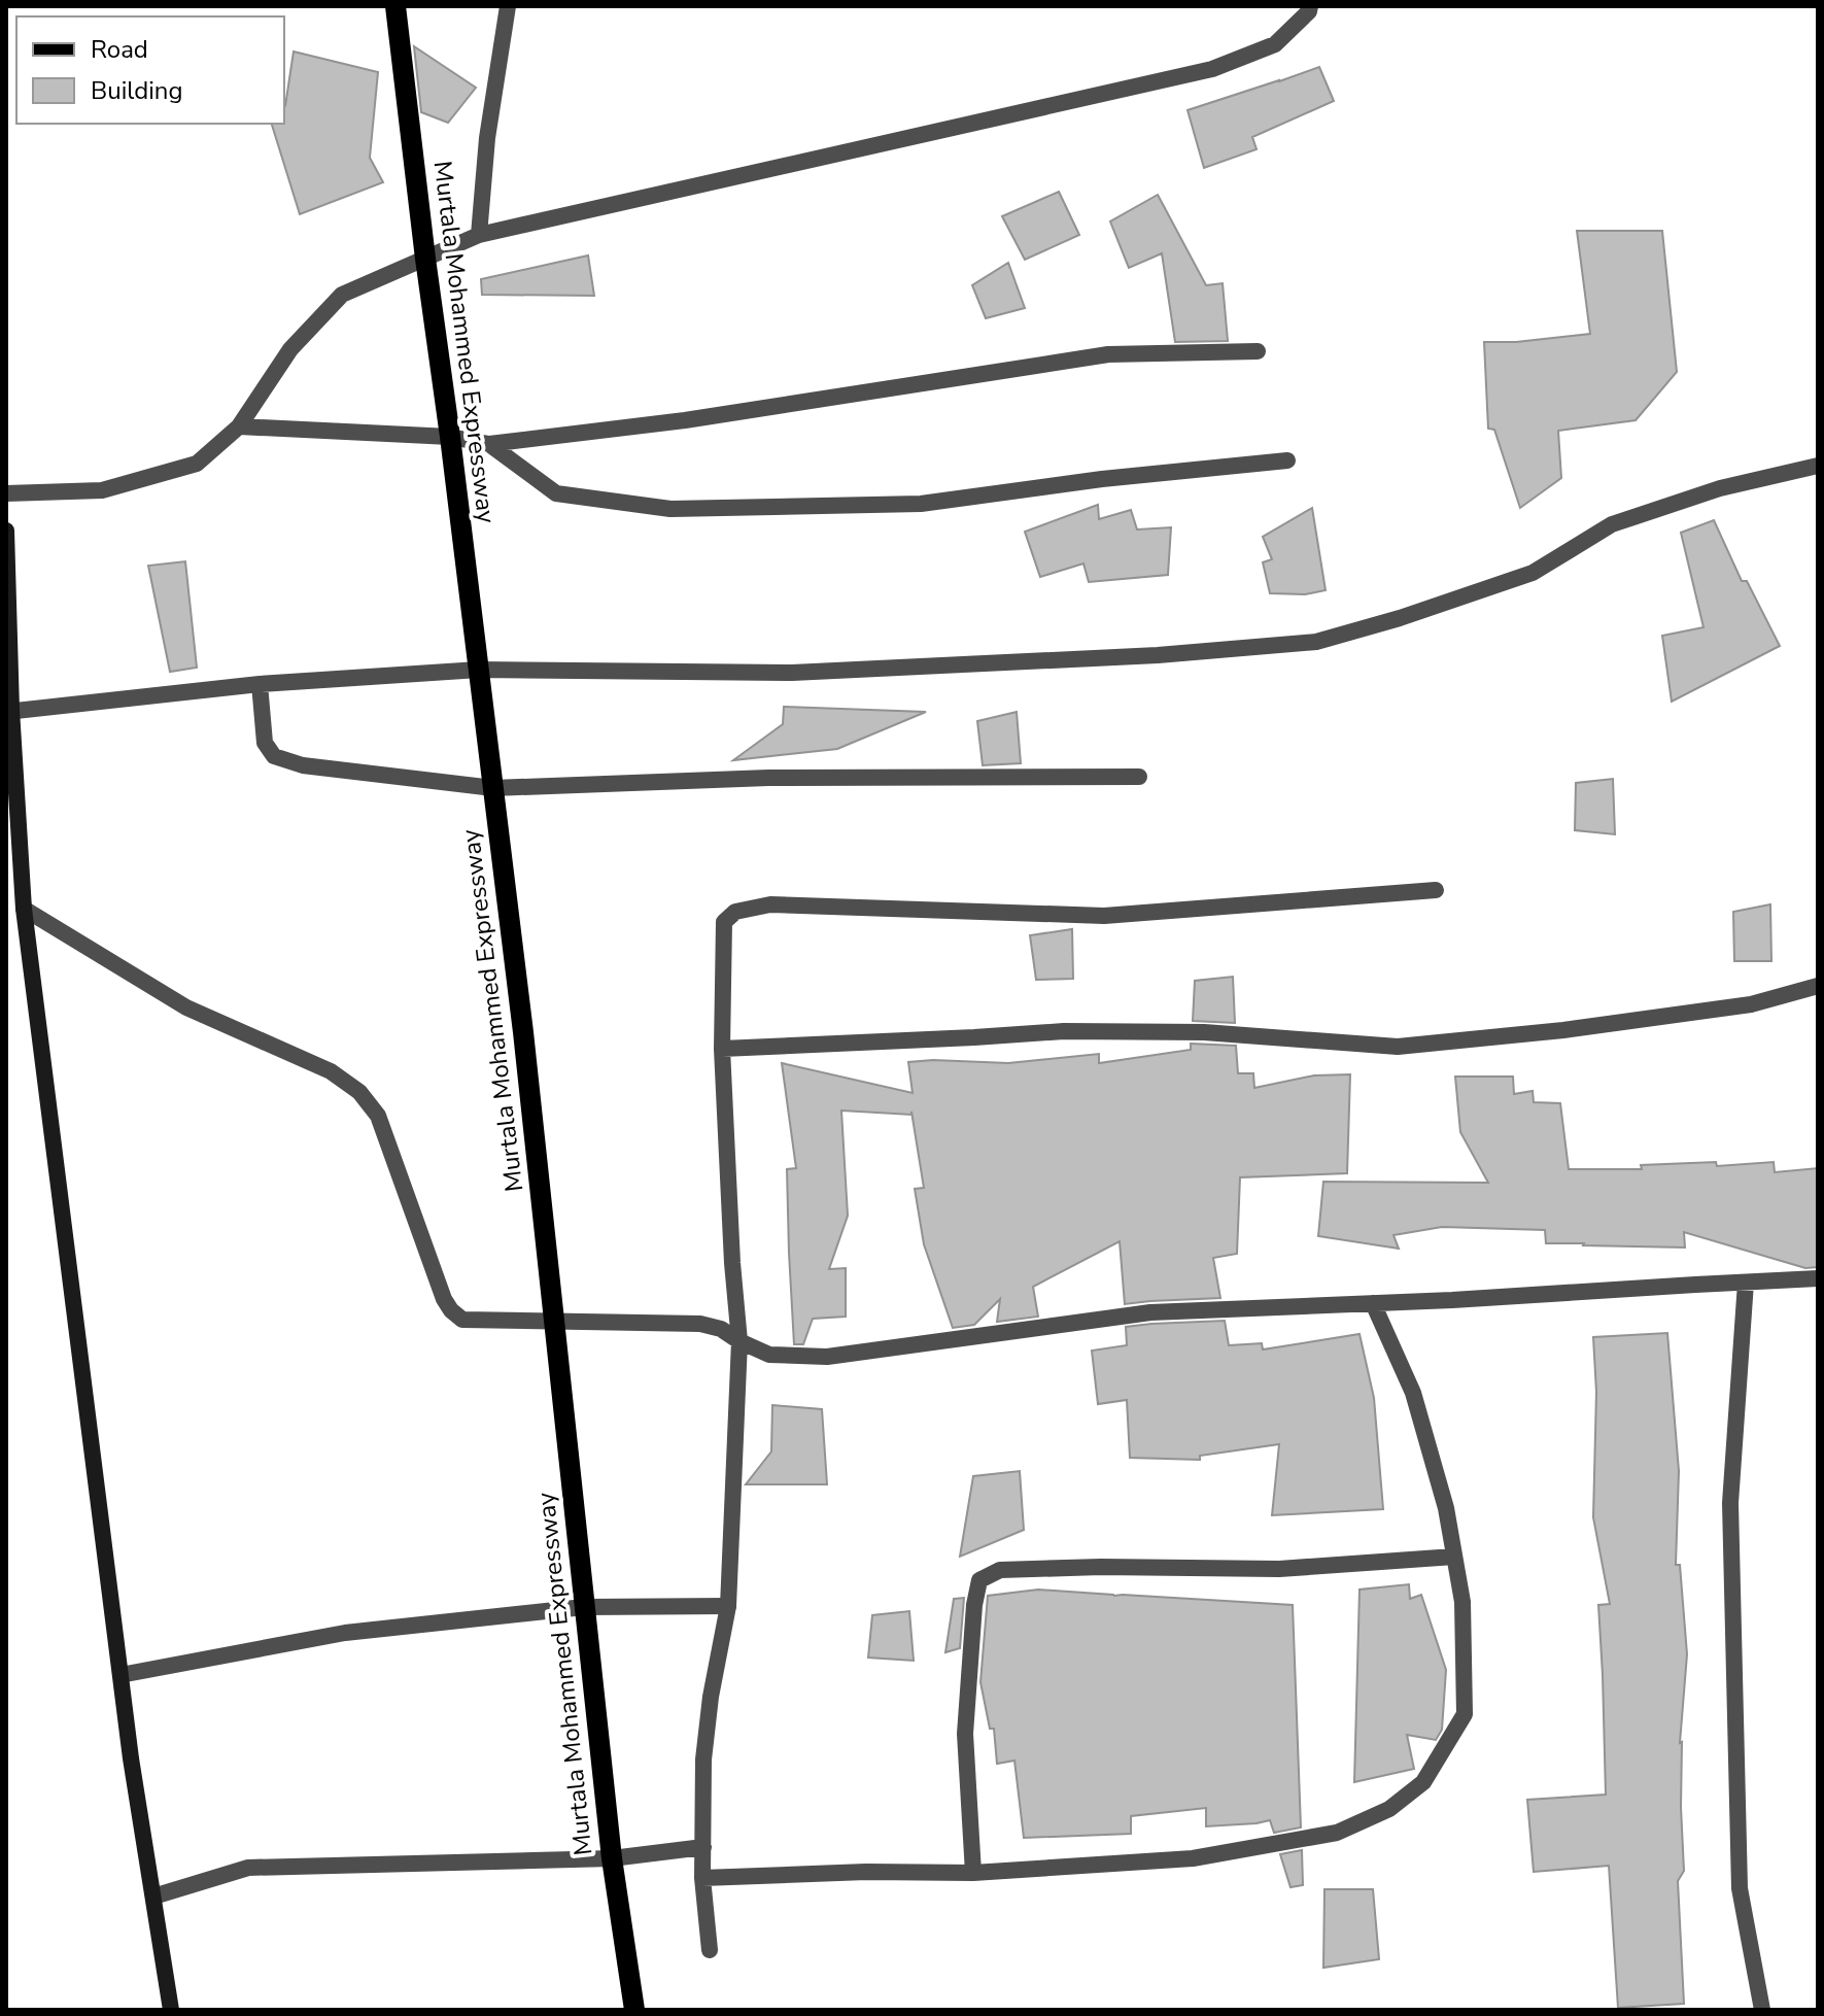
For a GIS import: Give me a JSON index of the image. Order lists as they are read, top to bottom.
{
  "streets": {
    "main road": ["Murtala Mohammed Expressway"]
  },
  "legend": ["Road", "Building"]
}
